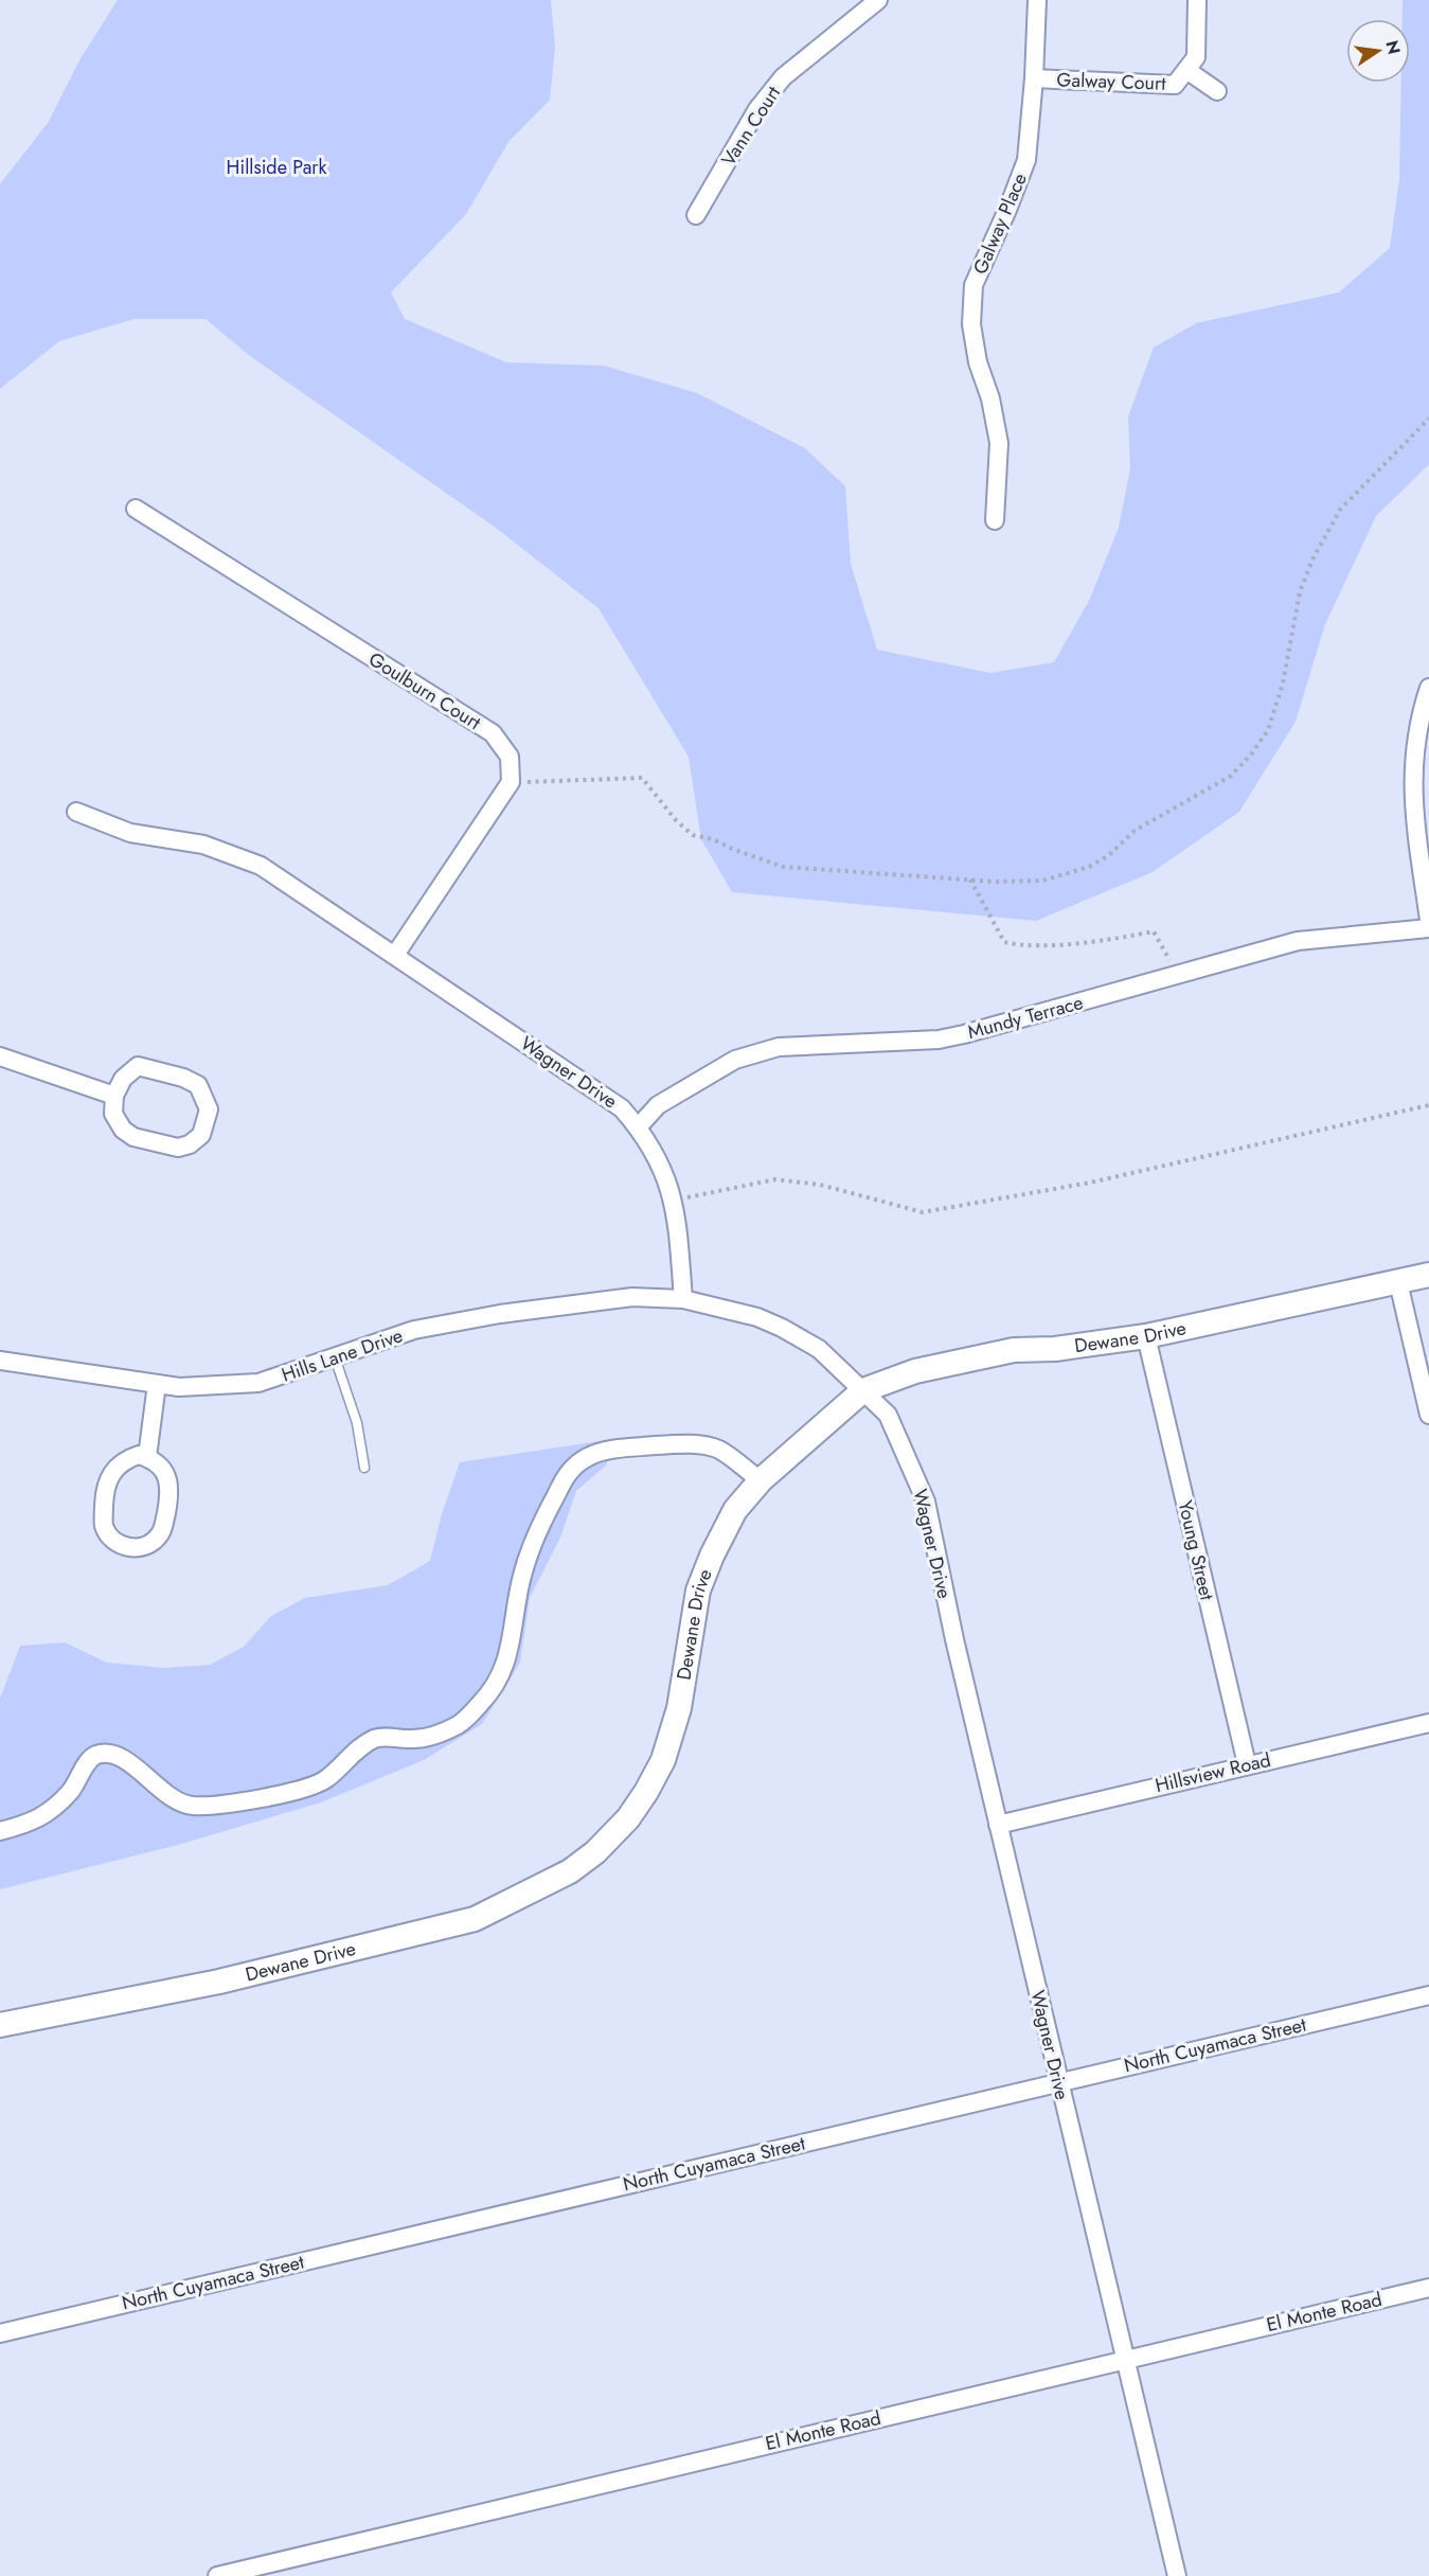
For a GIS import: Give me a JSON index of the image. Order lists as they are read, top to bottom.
{
  "streets": {
    "street": [
      "Galway Court",
      "Vann Court",
      "Galway Place",
      "Goulburn Court",
      "Mundy Terrace",
      "Wagner Drive",
      "Dewane Drive",
      "Hills Lane Drive",
      "Young Street",
      "Hillsview Road",
      "North Cuyamaca Street",
      "El Monte Road"
    ]
  },
  "crossings": [
    ["Galway Court", "Galway Place"],
    ["Mundy Terrace", "Wagner Drive"],
    ["Wagner Drive", "Dewane Drive"],
    ["Wagner Drive", "Hills Lane Drive"],
    ["Wagner Drive", "Hillsview Road"],
    ["Wagner Drive", "North Cuyamaca Street"],
    ["Wagner Drive", "El Monte Road"],
    ["Dewane Drive", "Young Street"],
    ["Young Street", "Hillsview Road"]
  ],
  "parks": ["Hillside Park"],
  "north": "right"
}
